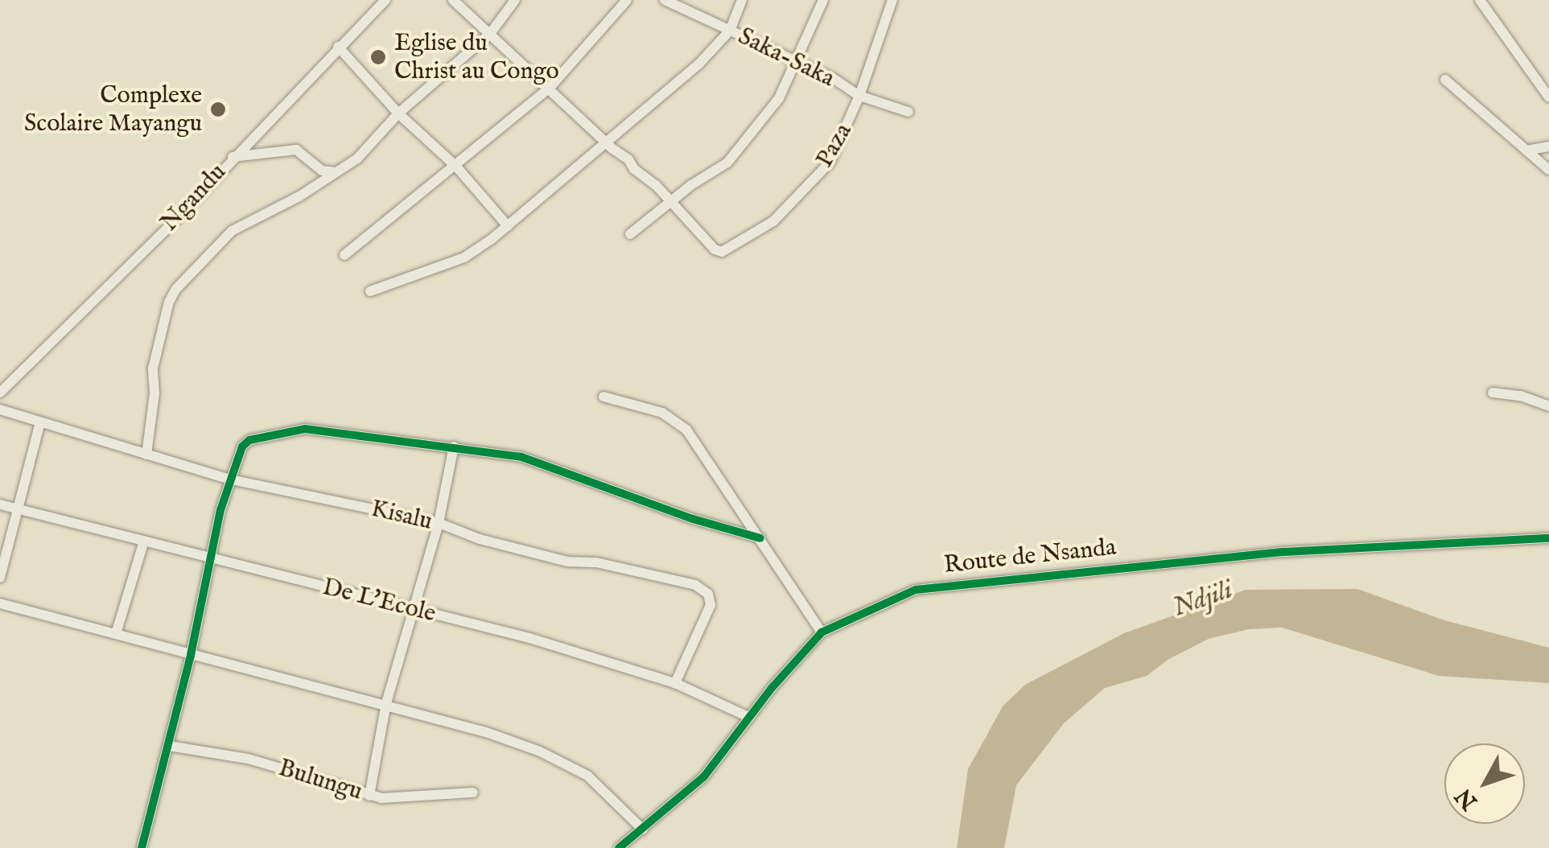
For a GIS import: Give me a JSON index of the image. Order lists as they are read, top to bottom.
{
  "streets": {
    "street": [
      "Saka-Saka",
      "Paza",
      "Ngandu",
      "Kisalu",
      "Route de Nsanda",
      "De L'Ecole",
      "Bulungu"
    ]
  },
  "crossings": [
    ["Saka-Saka", "Paza"],
    ["Kisalu", "De L'Ecole"],
    ["Route de Nsanda", "De L'Ecole"]
  ],
  "water": ["Ndjili"],
  "places": ["Eglise du Christ au Congo", "Complexe Scolaire Mayangu"],
  "north": "bottom left"
}
